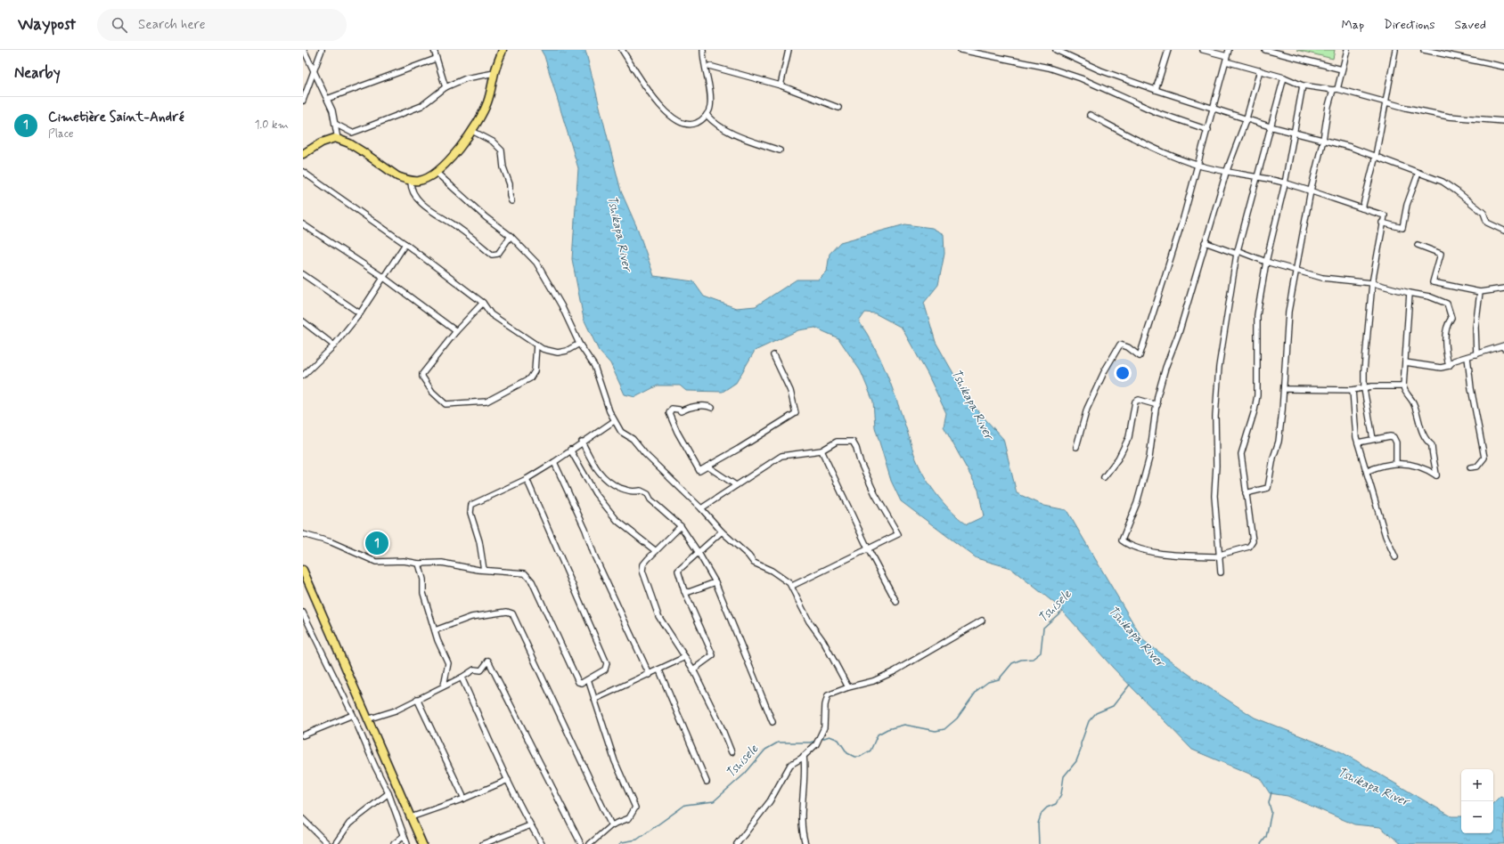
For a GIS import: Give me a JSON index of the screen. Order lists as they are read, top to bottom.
{
  "water": ["Tshikapa River", "Tshisele"],
  "page": {
    "header": "Waypost",
    "search": "Search here",
    "nav": ["Map", "Directions", "Saved"],
    "heading": "Nearby",
    "list": [
      {
        "mark": "1",
        "name": "Cimetière Saint-André",
        "note": "Place",
        "value": "1.0 km"
      }
    ],
    "pins": "1",
    "map_buttons": ["+", "−"]
  }
}
